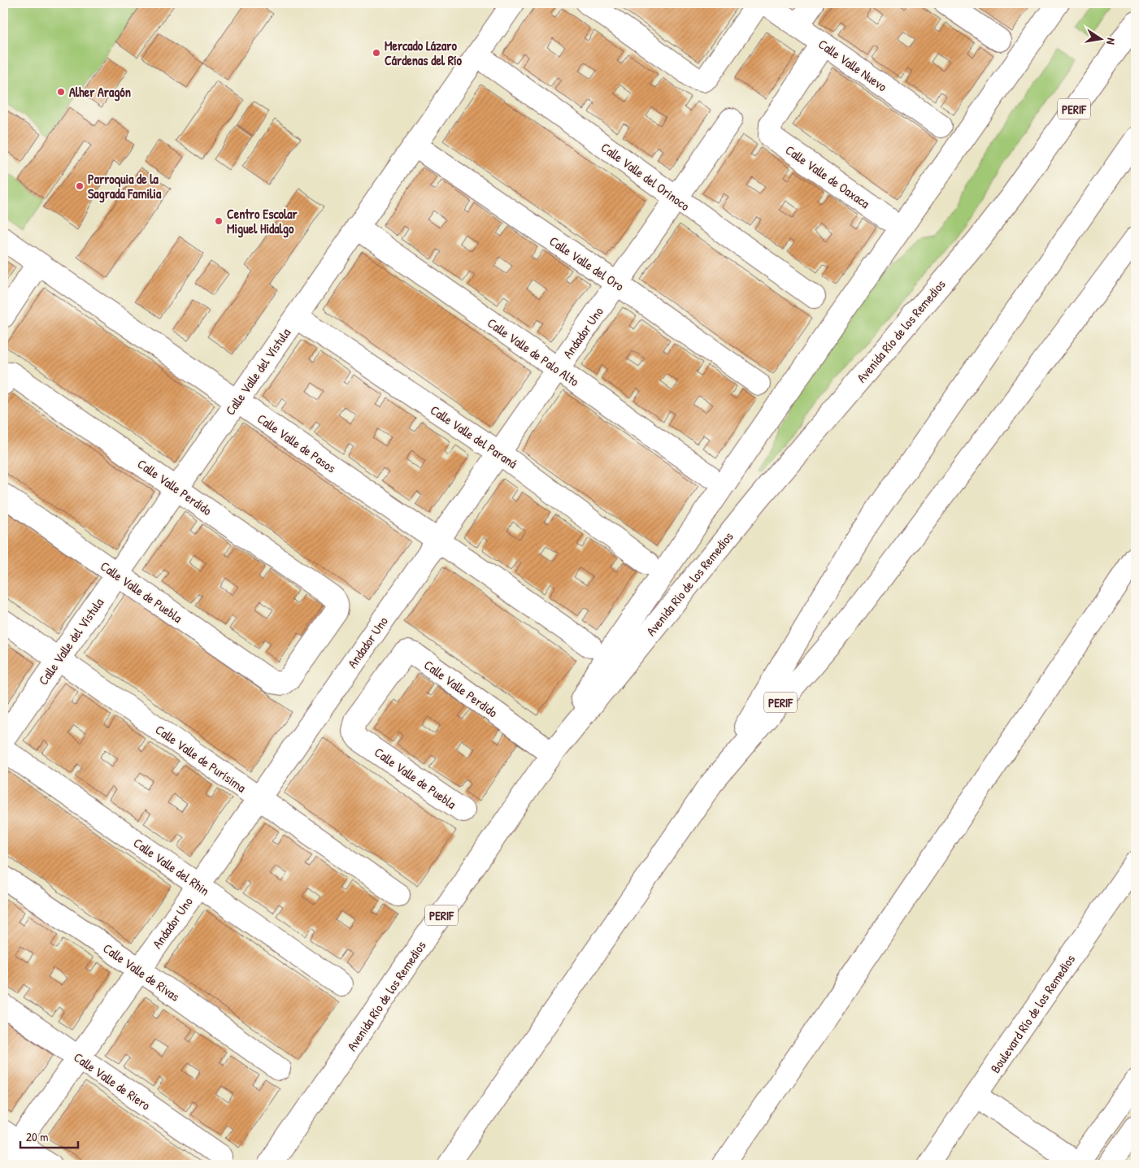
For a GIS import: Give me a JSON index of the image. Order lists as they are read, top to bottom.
{
  "streets": {
    "main road": [
      "Calle Valle Nuevo",
      "PERIF",
      "Calle Valle del Orinoco",
      "Calle Valle de Oaxaca",
      "Calle Valle del Oro",
      "Avenida Río de los Remedios",
      "Andador Uno",
      "Calle Valle de Palo Alto",
      "Calle Valle del Vístula",
      "Calle Valle del Paraná",
      "Calle Valle de Pasos",
      "Calle Valle Perdido",
      "Calle Valle de Puebla",
      "Calle Valle de Purísima",
      "Calle Valle del Rhin",
      "Calle Valle de Rivas",
      "Boulevard Río de los Remedios",
      "Calle Valle de Riero"
    ]
  },
  "crossings": [
    ["Calle Valle Nuevo", "Calle Valle de Oaxaca"],
    ["Calle Valle del Orinoco", "Andador Uno"],
    ["Calle Valle del Orinoco", "Calle Valle del Vístula"],
    ["Calle Valle del Oro", "Andador Uno"],
    ["Calle Valle del Oro", "Calle Valle del Vístula"],
    ["Avenida Río de los Remedios", "Calle Valle Perdido"],
    ["Andador Uno", "Calle Valle de Palo Alto"],
    ["Andador Uno", "Calle Valle del Paraná"],
    ["Andador Uno", "Calle Valle de Pasos"],
    ["Andador Uno", "Calle Valle de Purísima"],
    ["Andador Uno", "Calle Valle del Rhin"],
    ["Andador Uno", "Calle Valle de Rivas"],
    ["Andador Uno", "Calle Valle de Riero"],
    ["Calle Valle de Palo Alto", "Calle Valle del Vístula"],
    ["Calle Valle del Vístula", "Calle Valle del Paraná"],
    ["Calle Valle del Vístula", "Calle Valle de Pasos"],
    ["Calle Valle del Vístula", "Calle Valle Perdido"],
    ["Calle Valle del Vístula", "Calle Valle de Puebla"],
    ["Calle Valle del Vístula", "Calle Valle de Purísima"],
    ["Calle Valle Perdido", "Calle Valle de Puebla"]
  ],
  "places": [
    "Mercado Lázaro Cárdenas del Río",
    "Alher Aragón",
    "Parroquia de la Sagrada Familia",
    "Centro Escolar Miguel Hidalgo"
  ],
  "scale_bar": "20 m",
  "north": "right"
}
